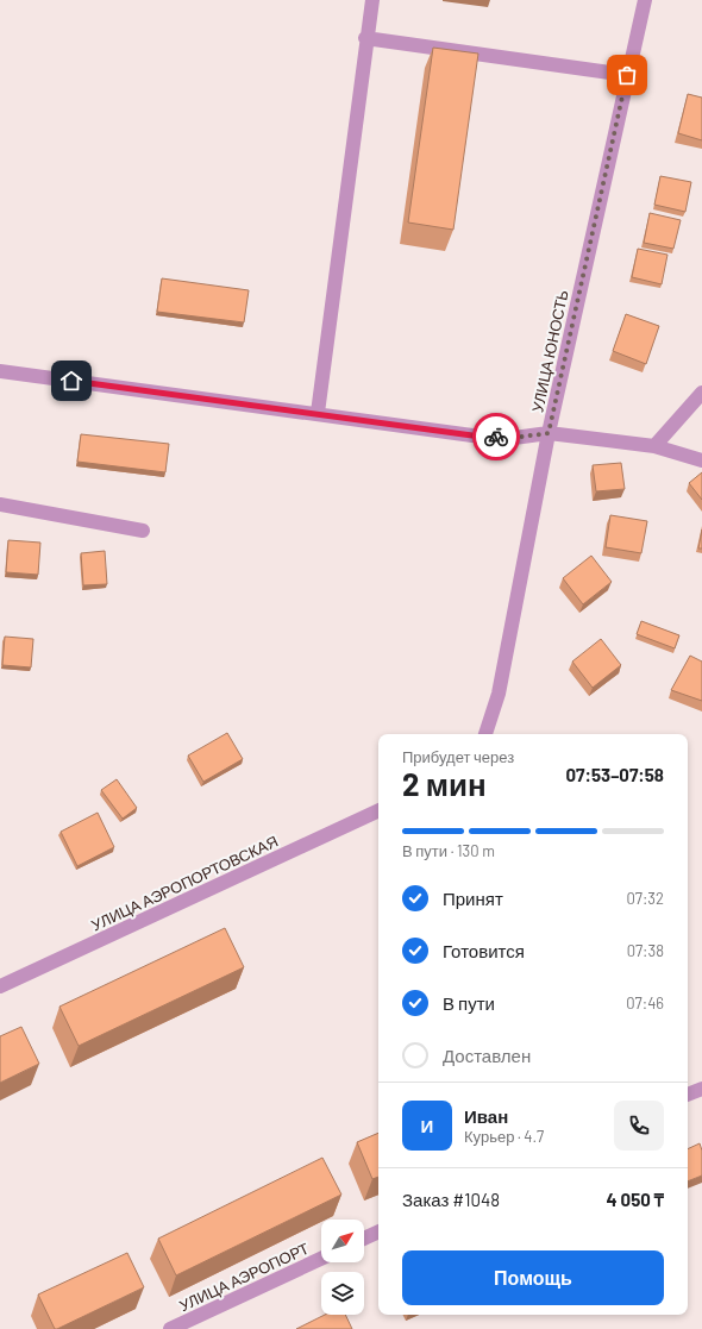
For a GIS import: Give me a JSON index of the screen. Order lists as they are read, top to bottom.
{
  "streets": {
    "street": ["УЛИЦА ЮНОСТЬ", "УЛИЦА АЭРОПОРТОВСКАЯ", "УЛИЦА АЭРОПОРТ"]
  },
  "north": "top right",
  "page": {
    "heading": ["2 мин", "Прибудет через", "07:53–07:58"],
    "panel": [
      "Иван",
      "Курьер · 4.7",
      "Заказ #1048",
      "4 050 ₸"
    ],
    "bar": "В пути · 130 m",
    "list": [
      ["Принят", "07:32"],
      ["Готовится", "07:38"],
      ["В пути", "07:46"],
      "Доставлен"
    ],
    "round": "И",
    "buttons": "Помощь"
  }
}
